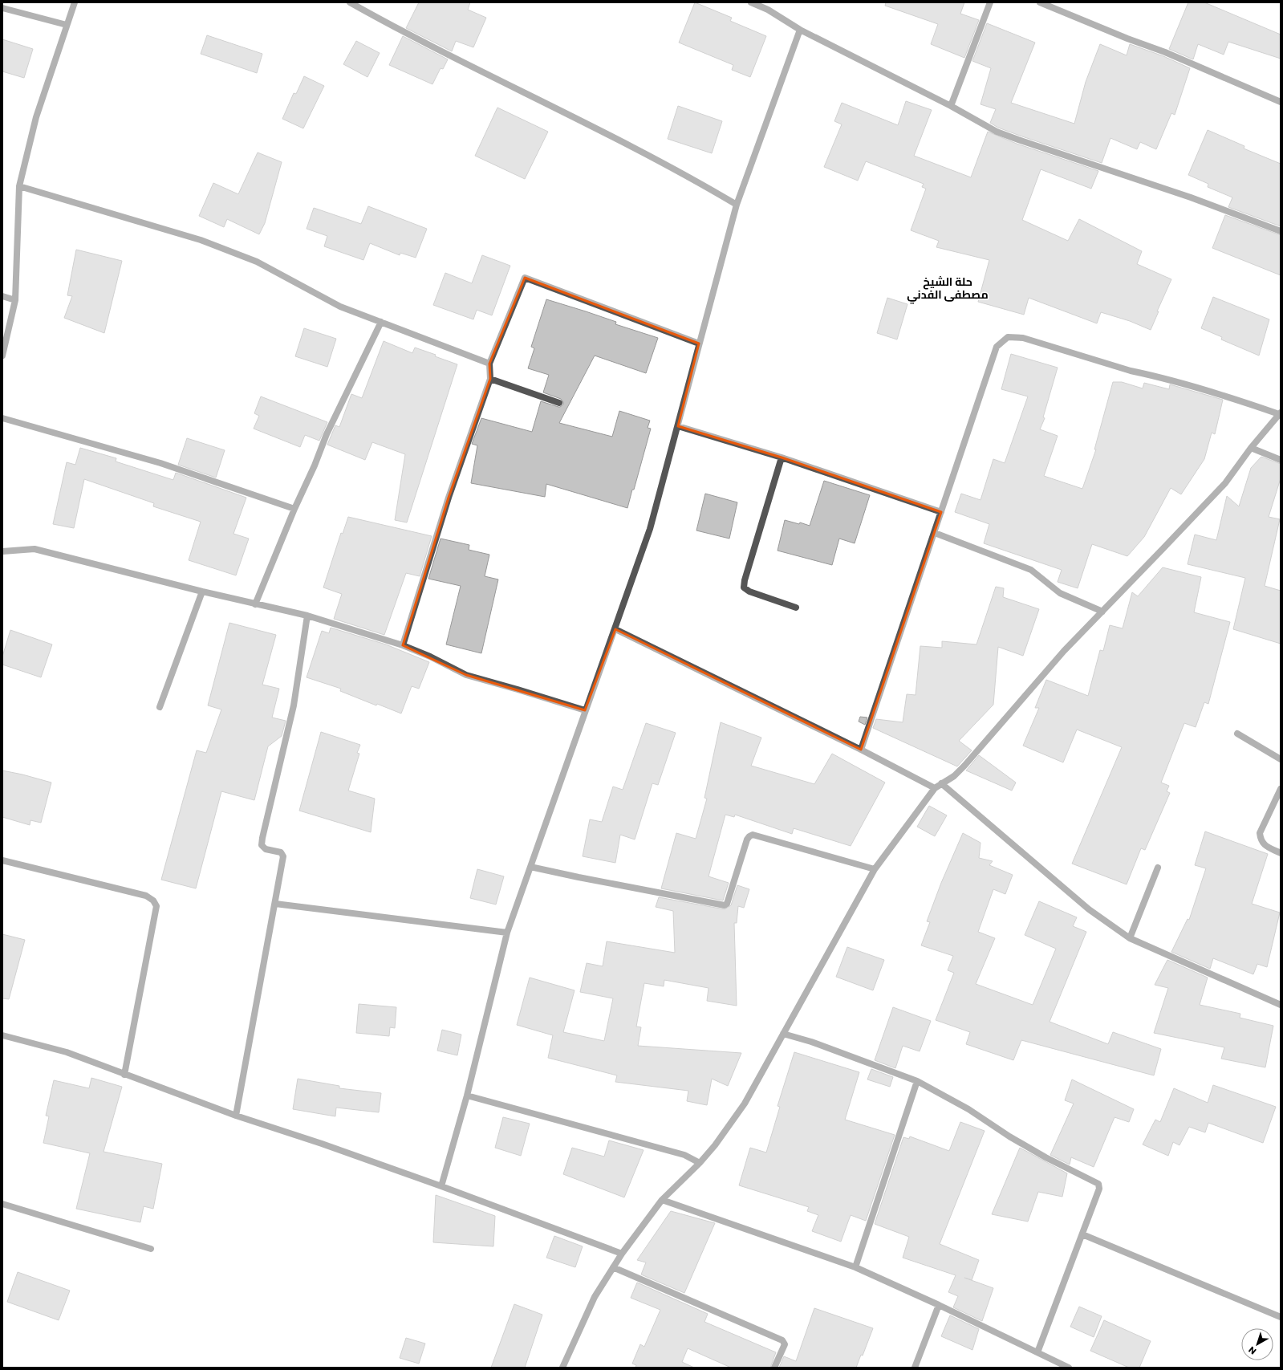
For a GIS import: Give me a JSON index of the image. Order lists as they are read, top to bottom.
{
  "districts": ["حلة الشيخ مصطفى الفدني"],
  "north": "bottom left"
}
